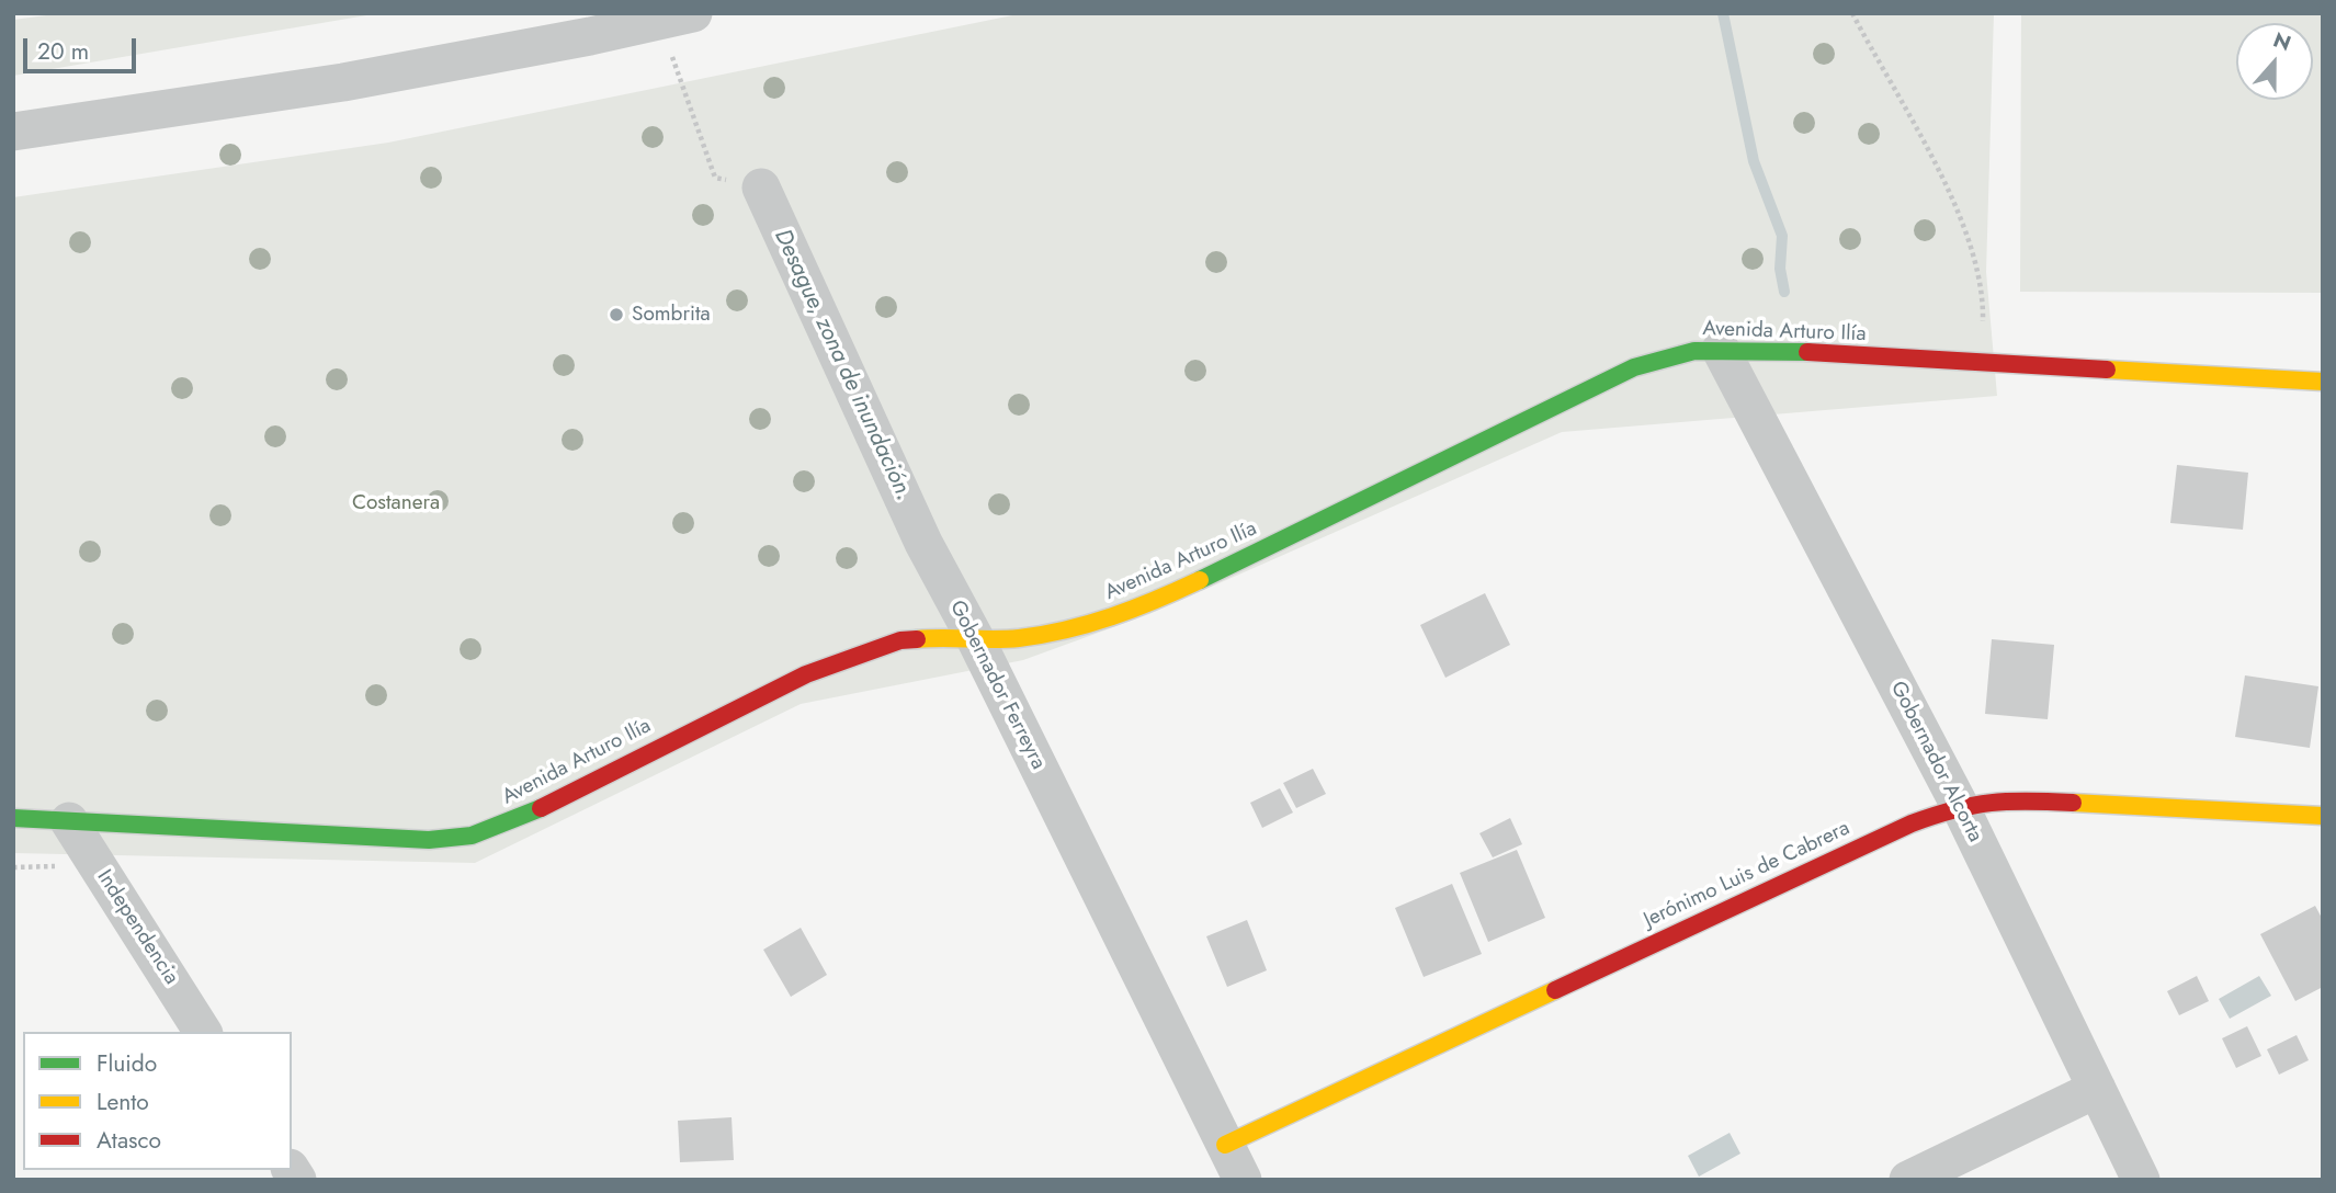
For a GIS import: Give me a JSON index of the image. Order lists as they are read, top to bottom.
{
  "streets": {
    "main road": ["Avenida Arturo Ilía", "Jerónimo Luis de Cabrera"],
    "street": ["Gobernador Ferreyra", "Gobernador Alcorta", "Independencia"]
  },
  "crossings": [
    ["Avenida Arturo Ilía", "Gobernador Ferreyra"],
    ["Avenida Arturo Ilía", "Gobernador Alcorta"],
    ["Avenida Arturo Ilía", "Independencia"],
    ["Gobernador Ferreyra", "Jerónimo Luis de Cabrera"],
    ["Gobernador Alcorta", "Jerónimo Luis de Cabrera"]
  ],
  "water": ["Desague, zona de inundación."],
  "parks": ["Costanera"],
  "places": ["Sombrita"],
  "legend": ["Fluido", "Lento", "Atasco"],
  "scale_bar": "20 m",
  "north": "top"
}
